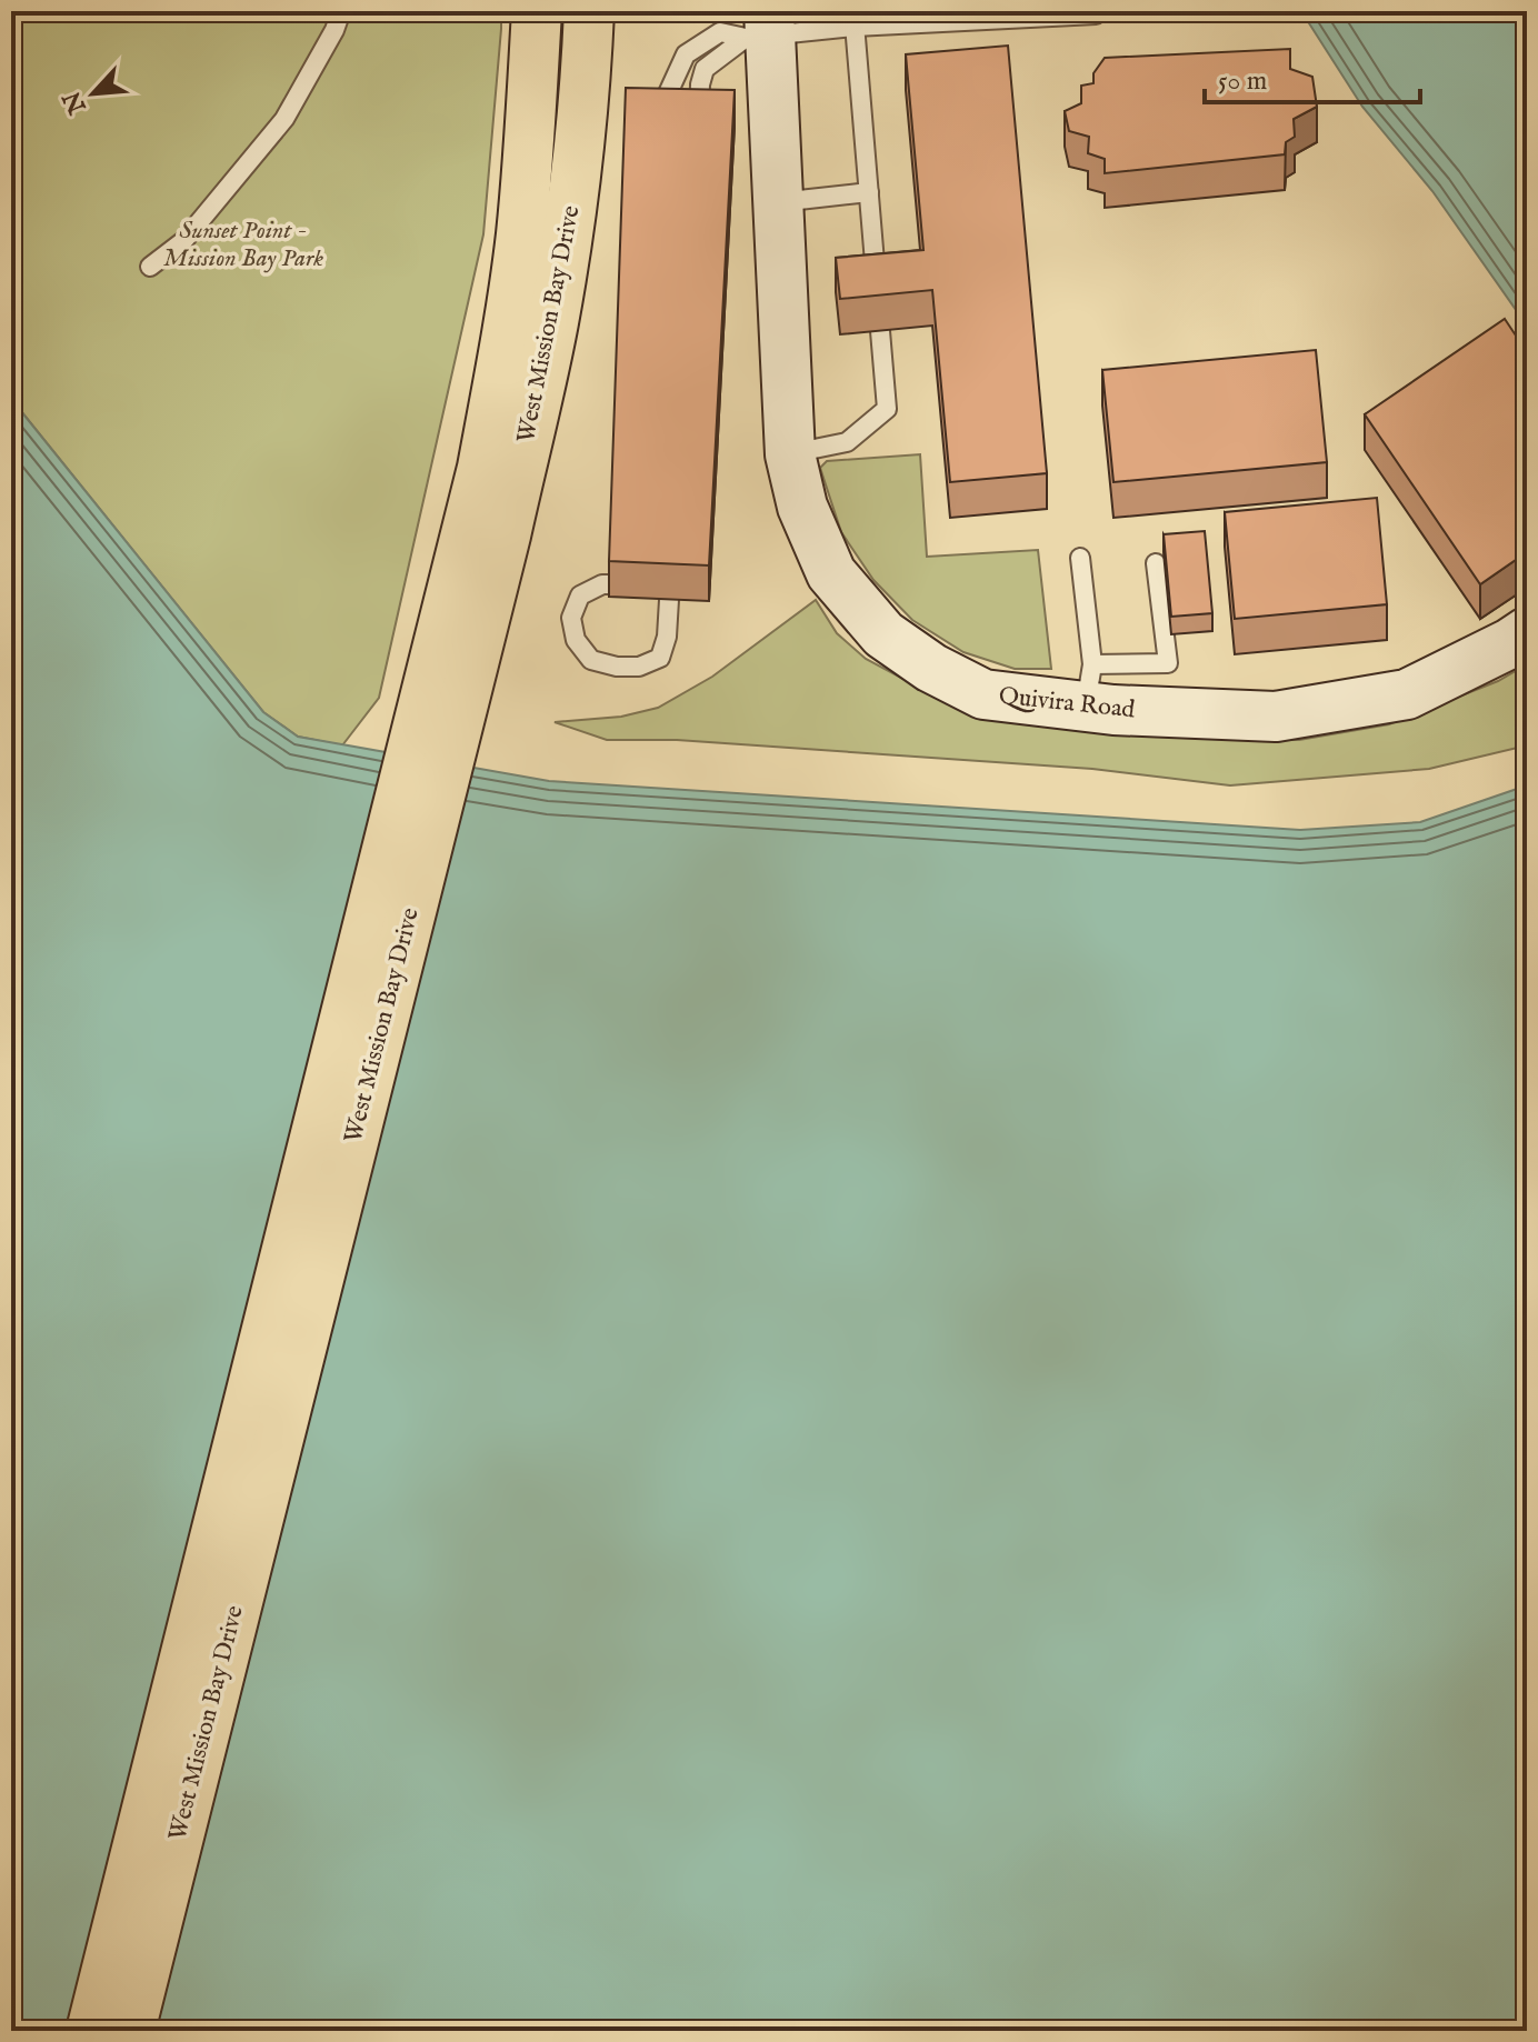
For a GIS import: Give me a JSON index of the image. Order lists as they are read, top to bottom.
{
  "streets": {
    "main road": ["West Mission Bay Drive"],
    "street": ["Quivira Road"]
  },
  "parks": ["Sunset Point - Mission Bay Park"],
  "scale_bar": "50 m",
  "north": "bottom left"
}
